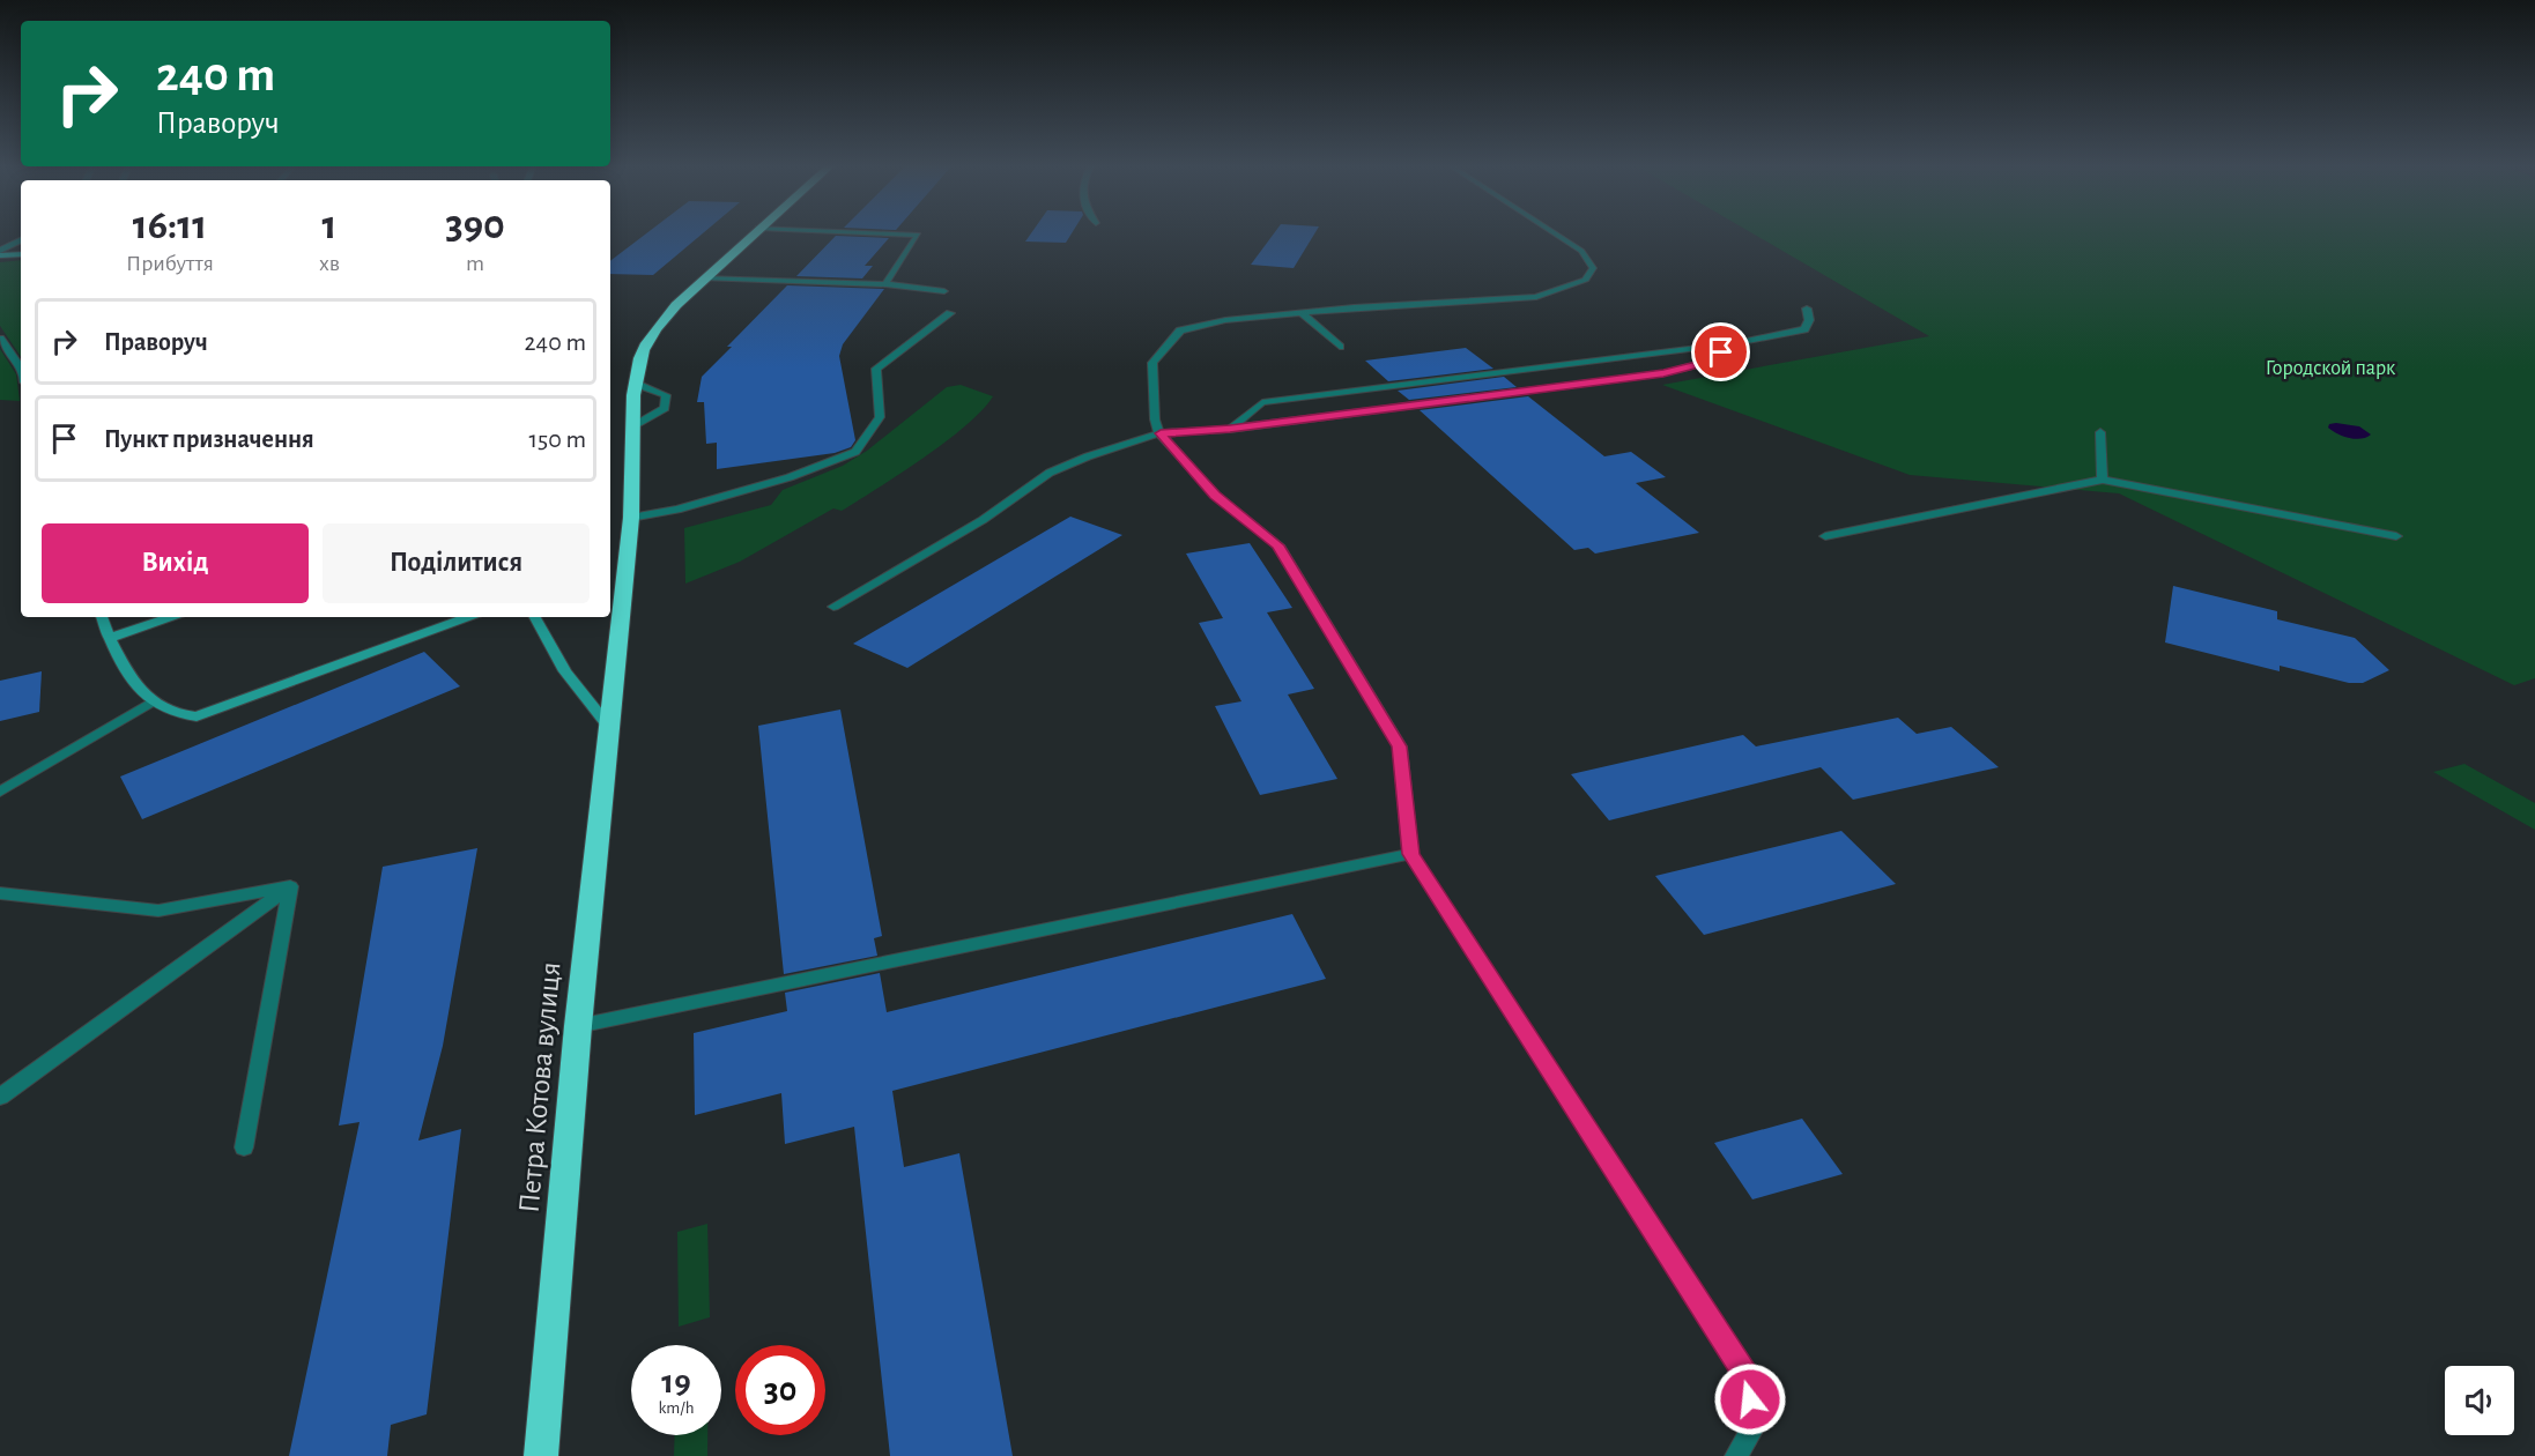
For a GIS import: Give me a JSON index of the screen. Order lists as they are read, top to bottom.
{
  "streets": {
    "highway": ["Петра Котова вулиця"]
  },
  "parks": ["Городской парк"],
  "page": {
    "turn": ["240 m", "Праворуч"],
    "eta": [
      "16:11",
      "Прибуття",
      "1",
      "хв",
      "390",
      "m"
    ],
    "list": [
      {
        "name": "Праворуч",
        "value": "240 m"
      },
      {
        "name": "Пункт призначення",
        "value": "150 m"
      }
    ],
    "buttons": ["Вихід", "Поділитися"],
    "speed": "19 km/h",
    "limit": "30"
  }
}
